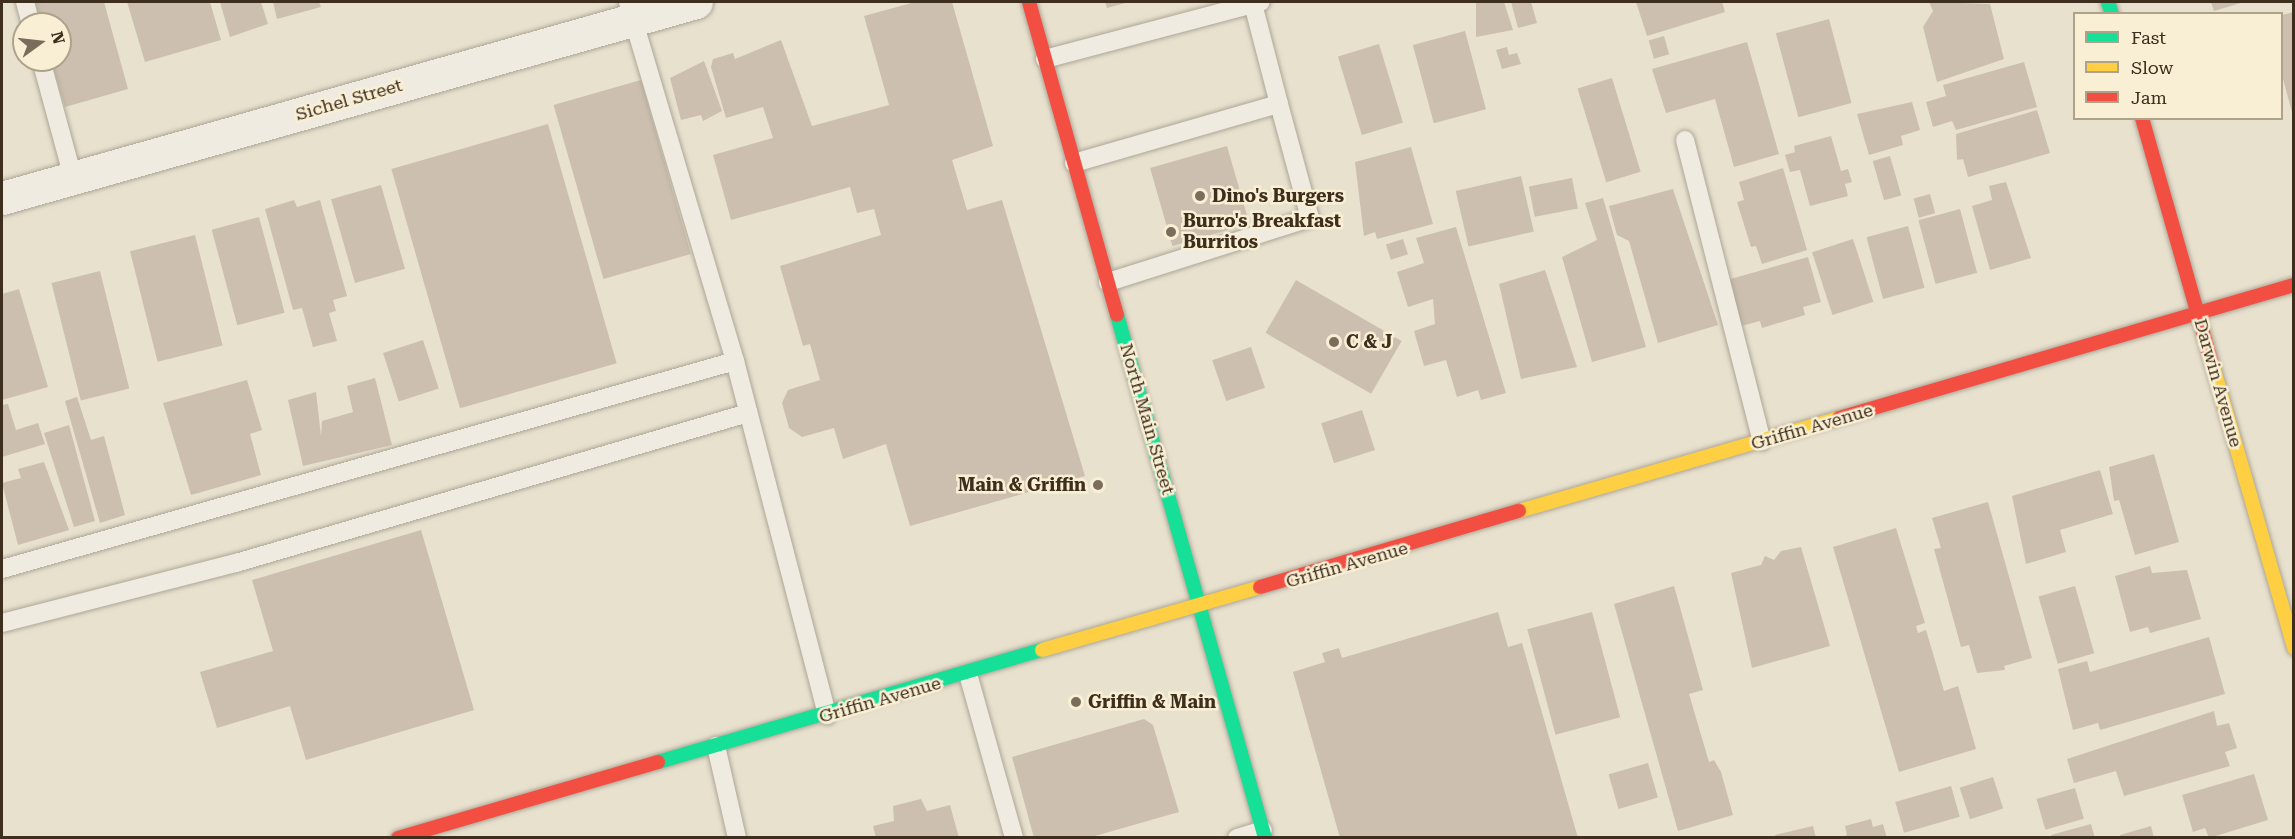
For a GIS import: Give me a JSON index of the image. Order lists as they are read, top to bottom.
{
  "streets": {
    "main road": ["Darwin Avenue", "North Main Street", "Griffin Avenue"],
    "street": ["Sichel Street"]
  },
  "crossings": [
    ["Darwin Avenue", "Griffin Avenue"],
    ["North Main Street", "Griffin Avenue"]
  ],
  "places": [
    "Dino's Burgers",
    "Burro's Breakfast Burritos",
    "C & J",
    "Main & Griffin",
    "Griffin & Main"
  ],
  "legend": ["Fast", "Slow", "Jam"],
  "north": "right"
}
